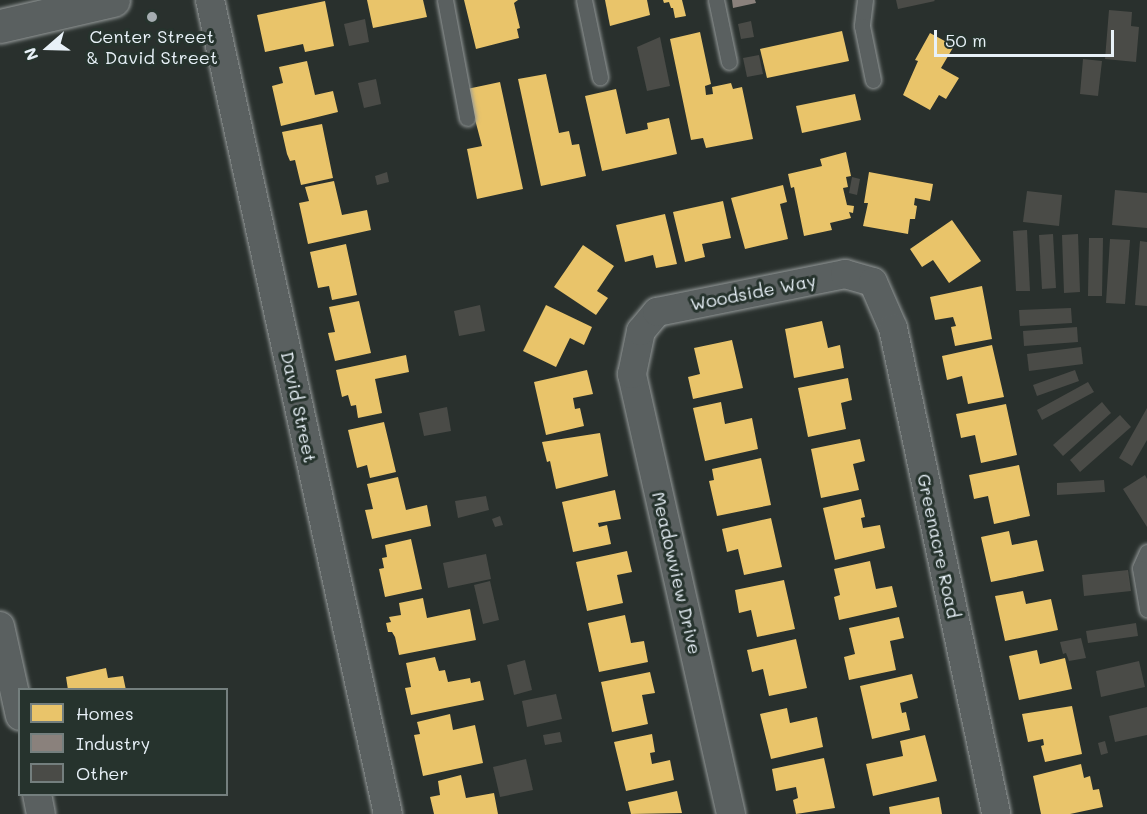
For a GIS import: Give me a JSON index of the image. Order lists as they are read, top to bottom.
{
  "streets": {
    "street": [
      "Woodside Way",
      "David Street",
      "Greenacre Road",
      "Meadowview Drive"
    ]
  },
  "crossings": [
    ["Woodside Way", "Greenacre Road"],
    ["Woodside Way", "Meadowview Drive"]
  ],
  "places": ["Center Street & David Street"],
  "legend": ["Homes", "Industry", "Other"],
  "scale_bar": "50 m",
  "north": "left"
}
